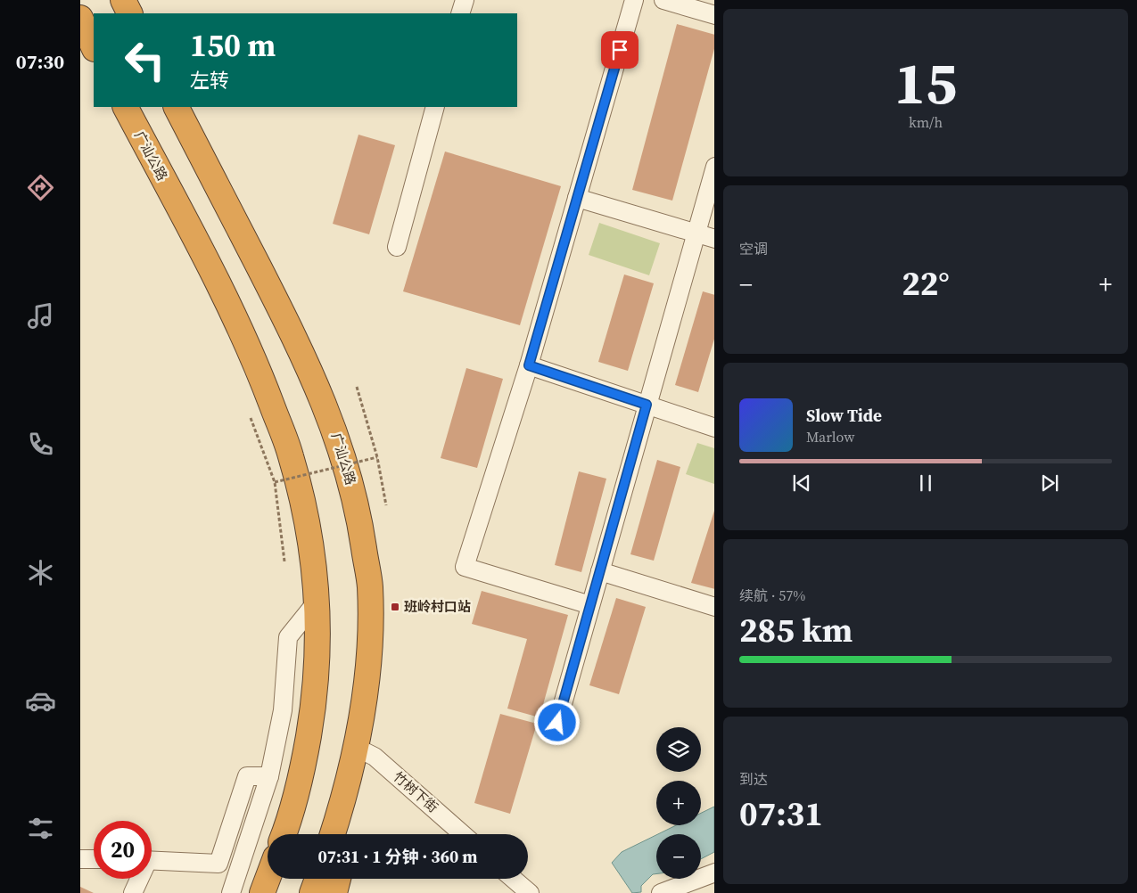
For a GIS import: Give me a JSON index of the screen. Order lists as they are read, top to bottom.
{
  "streets": {
    "highway": ["广汕公路"],
    "street": ["竹树下街"]
  },
  "crossings": [
    ["广汕公路", "竹树下街"]
  ],
  "places": {
    "transit": ["班岭村口站"]
  },
  "page": {
    "tabs": "07:30",
    "tile": [
      ["15", "km/h"],
      "空调",
      ["续航 · 57%", "285 km"],
      ["到达", "07:31"]
    ],
    "turn": ["150 m", "左转"],
    "heat": ["−", "22°", "+"],
    "song": ["Slow Tide", "Marlow"],
    "map_buttons": ["+", "−"],
    "limit": "20",
    "trip": "07:31 · 1 分钟 · 360 m"
  }
}
